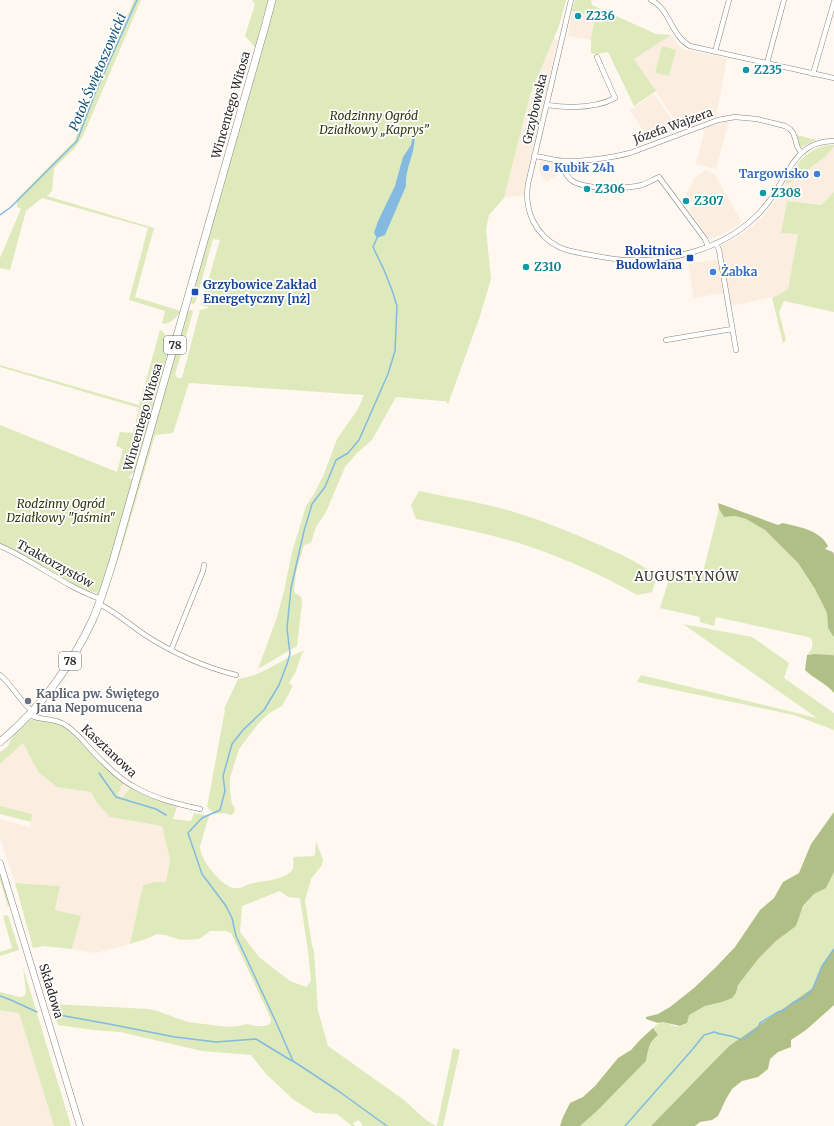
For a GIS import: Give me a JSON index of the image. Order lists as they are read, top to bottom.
{
  "streets": {
    "main road": ["Wincentego Witosa", "78", "Składowa"],
    "street": [
      "Grzybowska",
      "Józefa Wajzera",
      "Traktorzystów",
      "Kasztanowa"
    ]
  },
  "crossings": [
    ["Wincentego Witosa", "Traktorzystów"],
    ["Wincentego Witosa", "Kasztanowa"],
    ["Grzybowska", "Józefa Wajzera"]
  ],
  "districts": ["AUGUSTYNÓW"],
  "water": ["Potok Świętoszowicki"],
  "parks": ["Rodzinny Ogród Działkowy „Kaprys”", "Rodzinny Ogród Działkowy \"Jaśmin\""],
  "places": {
    "other": [
      "Z236",
      "Z235",
      "Kubik 24h",
      "Targowisko",
      "Z306",
      "Z308",
      "Z307",
      "Z310",
      "Żabka",
      "Kaplica pw. Świętego Jana Nepomucena"
    ],
    "transit": ["Rokitnica Budowlana", "Grzybowice Zakład Energetyczny [nż]"]
  }
}
